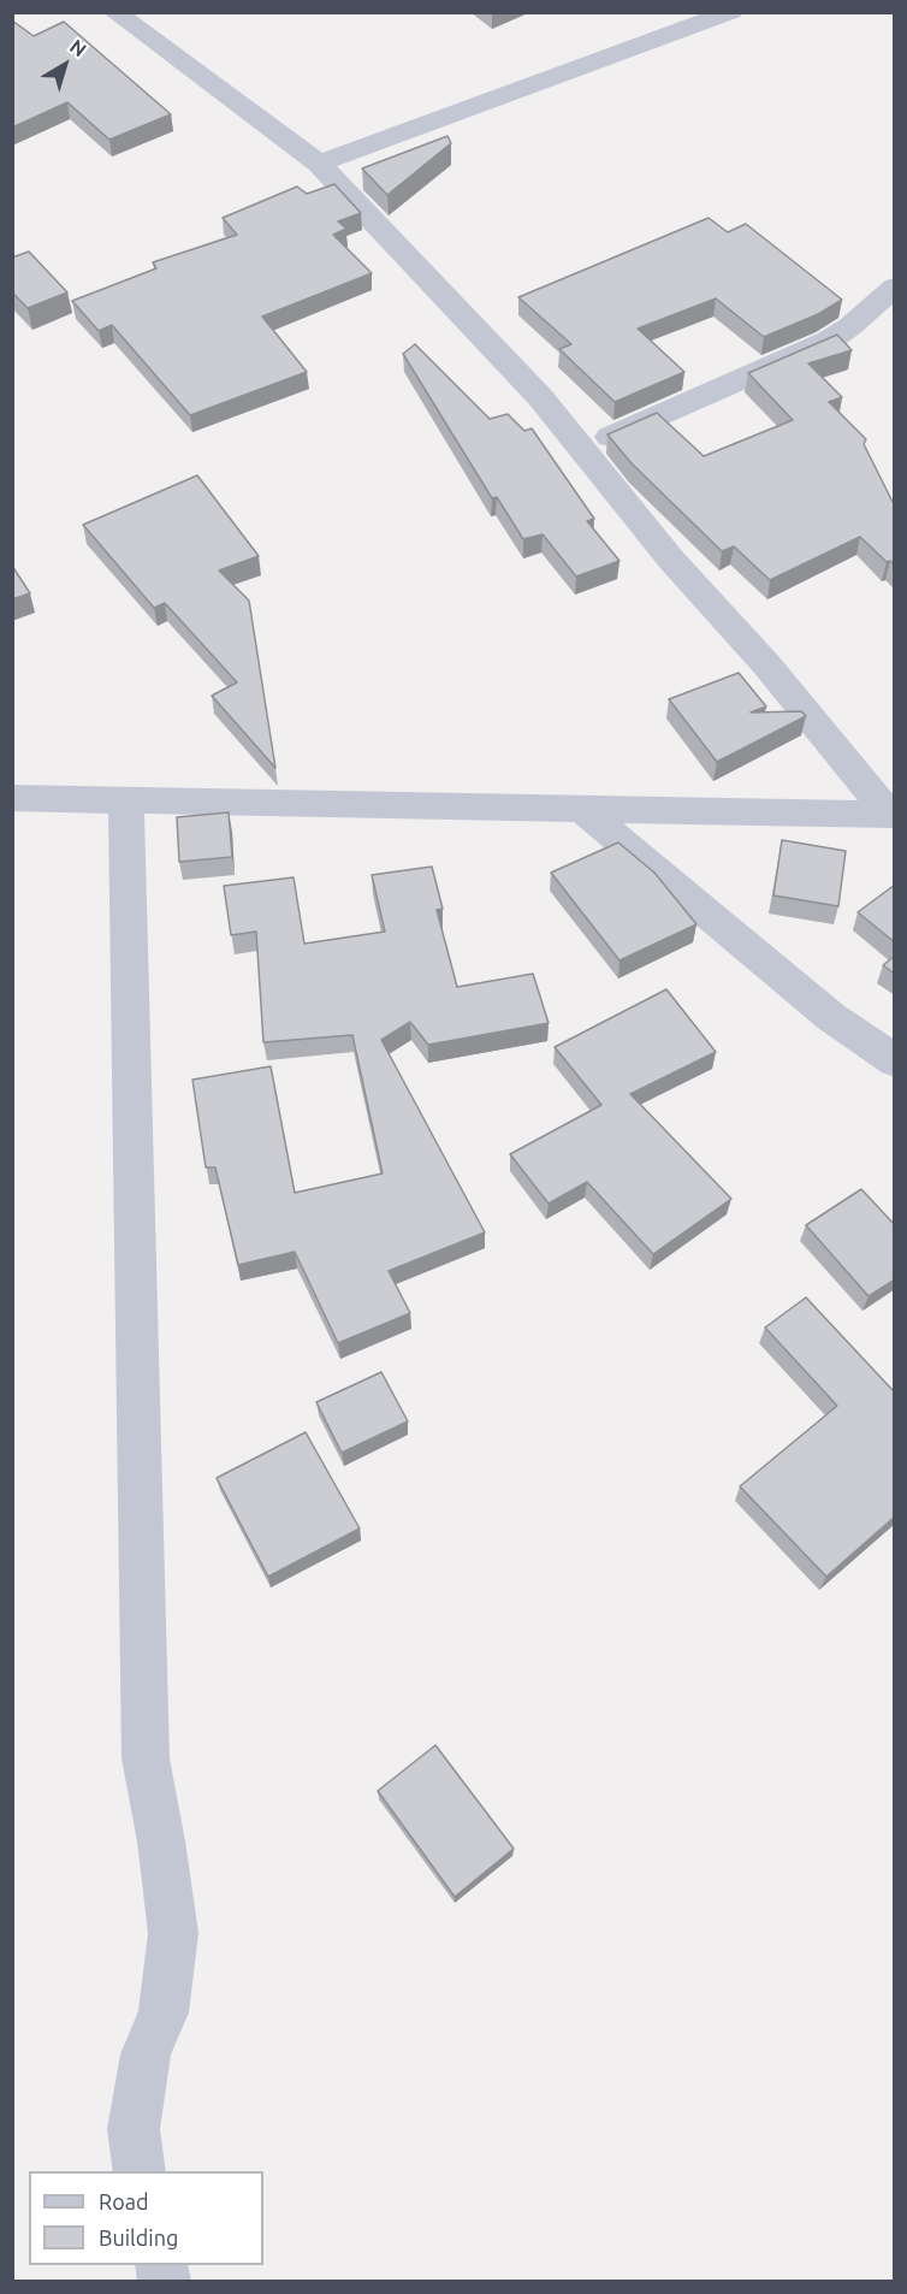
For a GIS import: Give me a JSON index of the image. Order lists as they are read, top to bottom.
{
  "legend": ["Road", "Building"],
  "north": "top right"
}
